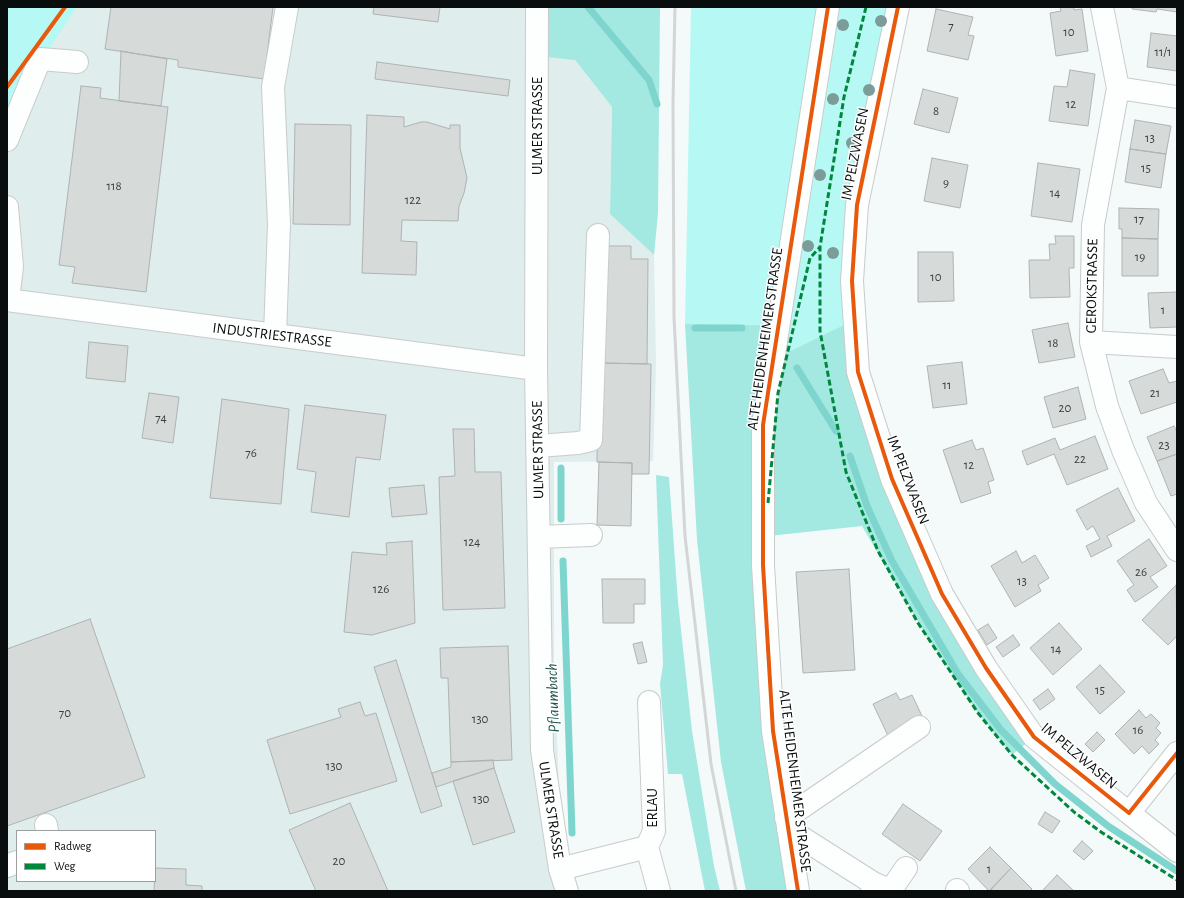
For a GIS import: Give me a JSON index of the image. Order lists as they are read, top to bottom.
{
  "streets": {
    "street": [
      "ULMER STRASSE",
      "IM PELZWASEN",
      "GEROKSTRASSE",
      "INDUSTRIESTRASSE",
      "ALTE HEIDENHEIMER STRASSE",
      "ERLAU"
    ]
  },
  "crossings": [
    ["ULMER STRASSE", "INDUSTRIESTRASSE"],
    ["ULMER STRASSE", "ERLAU"]
  ],
  "water": ["Pflaumbach"],
  "house_numbers": [
    "7",
    "10",
    "11/1",
    "12",
    "8",
    "13",
    "15",
    "9",
    "118",
    "14",
    "122",
    "17",
    "19",
    "10",
    "1",
    "18",
    "11",
    "21",
    "20",
    "74",
    "23",
    "76",
    "22",
    "12",
    "124",
    "26",
    "13",
    "126",
    "14",
    "15",
    "70",
    "130",
    "16",
    "130",
    "130",
    "20",
    "1"
  ],
  "legend": ["Radweg", "Weg"]
}
